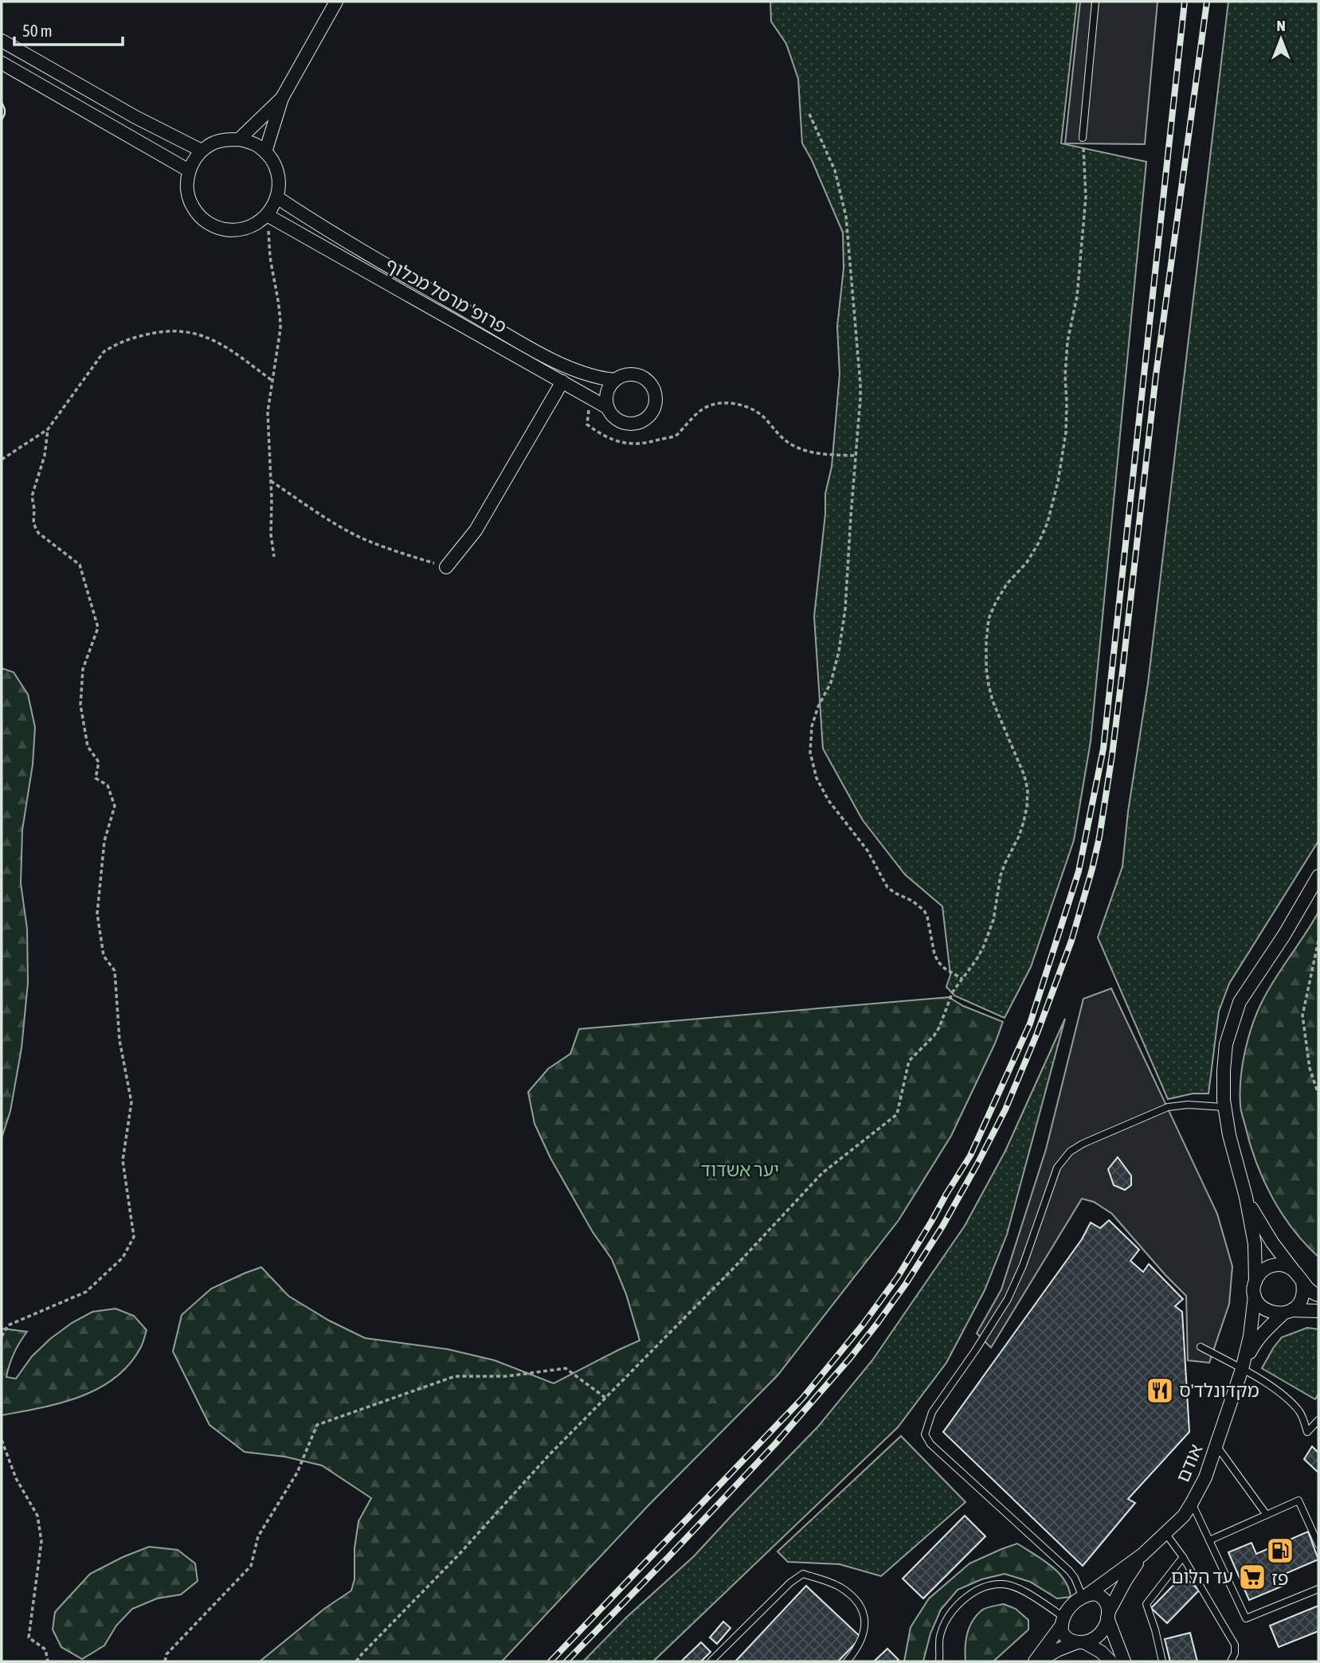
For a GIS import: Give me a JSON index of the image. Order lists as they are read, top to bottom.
{
  "streets": {
    "street": ["פרופ' מרסל מכלוף", "אודם"]
  },
  "parks": ["יער אשדוד"],
  "places": {
    "restaurant": ["מקדונלד'ס"],
    "fuel station": ["פז"],
    "supermarket": ["עד הלום"]
  },
  "scale_bar": "50 m",
  "north": "top"
}
